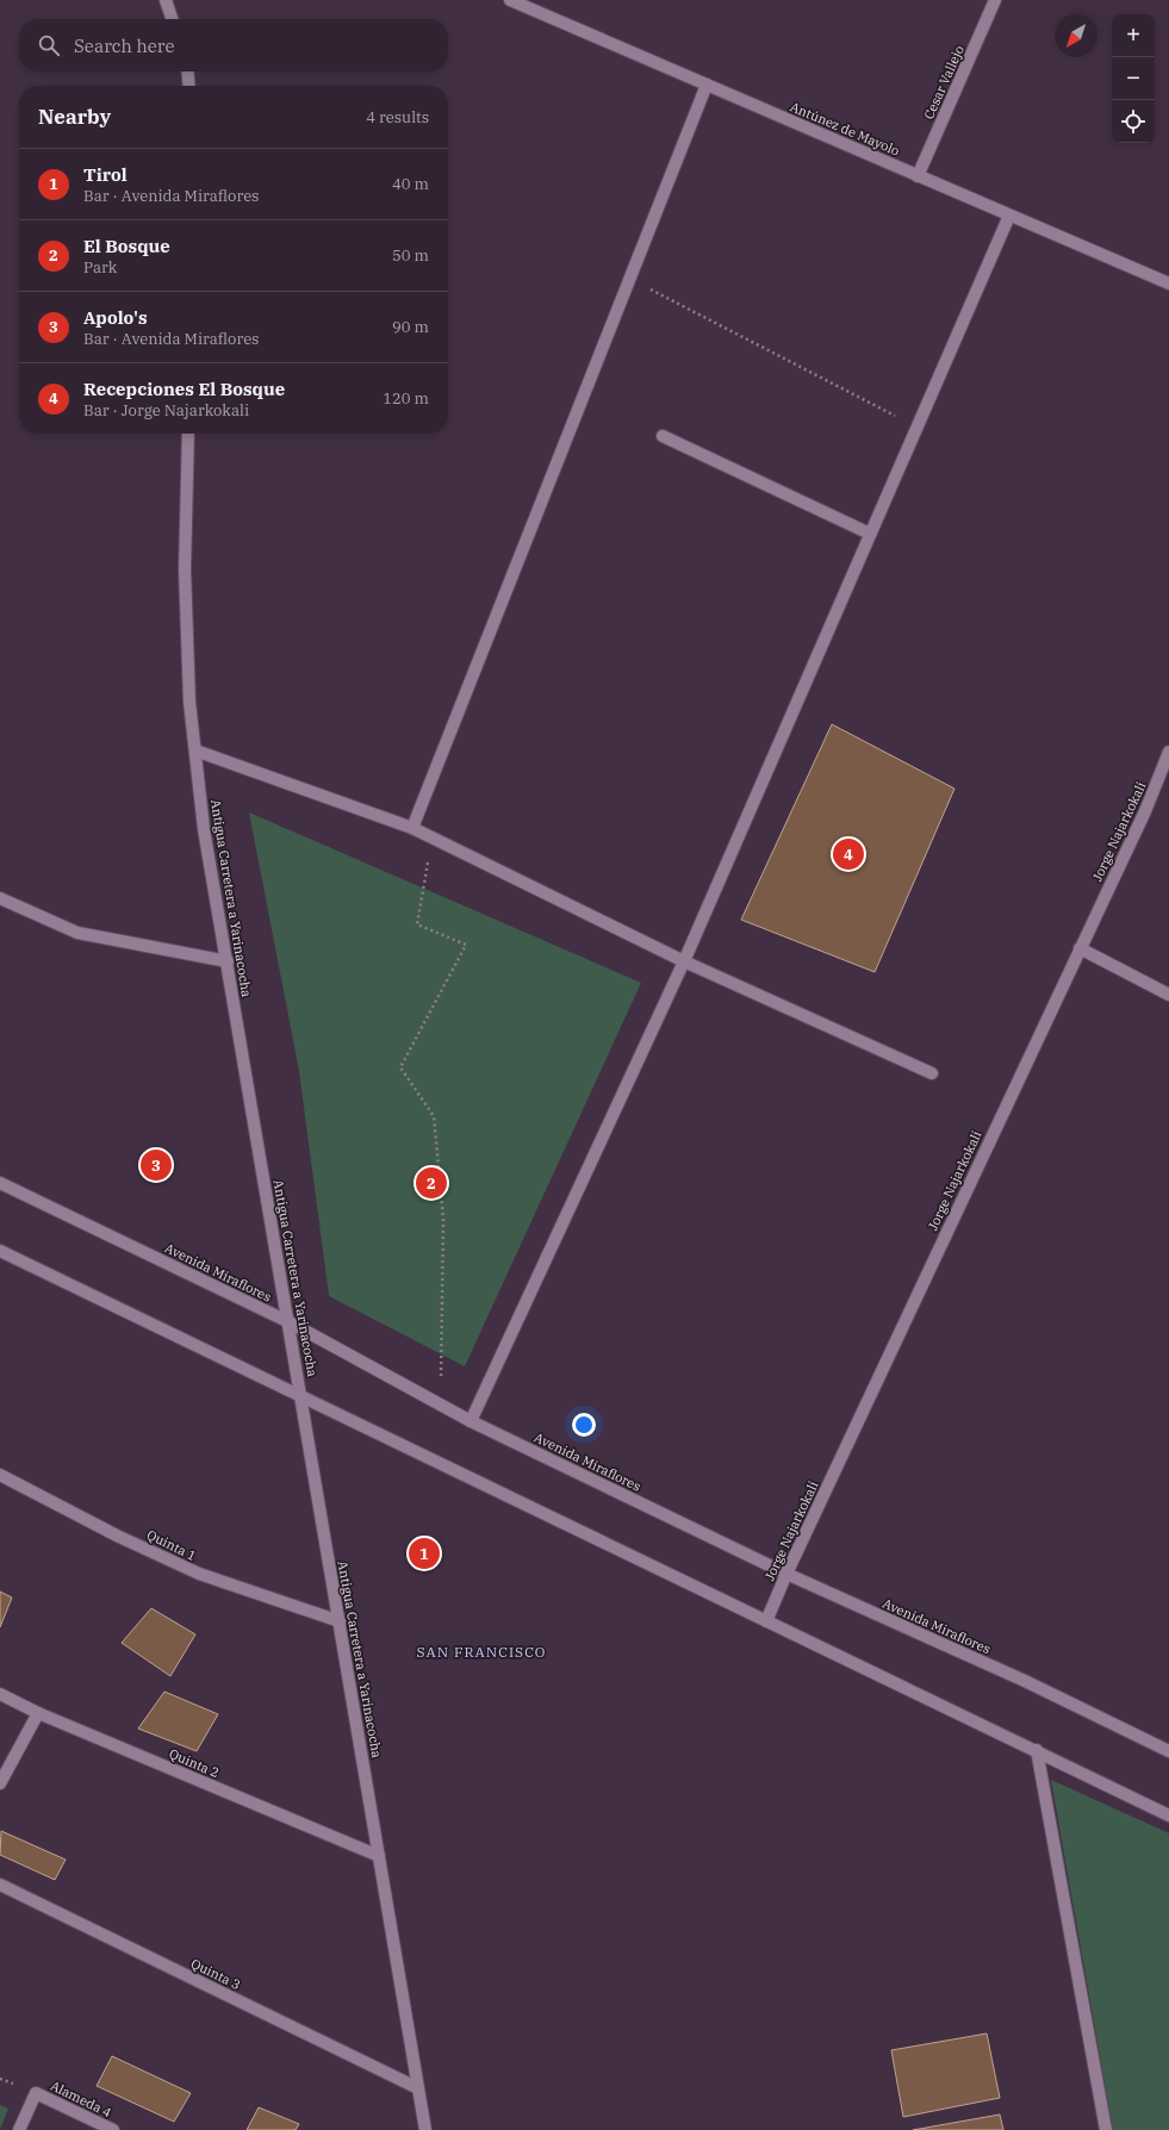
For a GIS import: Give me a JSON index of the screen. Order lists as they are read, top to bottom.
{
  "streets": {
    "street": [
      "Cesar Vallejo",
      "Antúnez de Mayolo",
      "Jorge Najarkokali",
      "Antigua Carretera a Yarinacocha",
      "Avenida Miraflores",
      "Quinta 1",
      "Quinta 2",
      "Quinta 3",
      "Alameda 4"
    ]
  },
  "crossings": [
    ["Cesar Vallejo", "Antúnez de Mayolo"],
    ["Jorge Najarkokali", "Avenida Miraflores"],
    ["Antigua Carretera a Yarinacocha", "Avenida Miraflores"],
    ["Antigua Carretera a Yarinacocha", "Quinta 1"],
    ["Antigua Carretera a Yarinacocha", "Quinta 2"],
    ["Antigua Carretera a Yarinacocha", "Quinta 3"]
  ],
  "districts": ["SAN FRANCISCO"],
  "north": "bottom left",
  "page": {
    "map_buttons": ["+", "−"],
    "search": "Search here",
    "heading": ["Nearby", "4 results"],
    "list": [
      {
        "mark": "1",
        "name": "Tirol",
        "note": "Bar · Avenida Miraflores",
        "value": "40 m"
      },
      {
        "mark": "2",
        "name": "El Bosque",
        "note": "Park",
        "value": "50 m"
      },
      {
        "mark": "3",
        "name": "Apolo's",
        "note": "Bar · Avenida Miraflores",
        "value": "90 m"
      },
      {
        "mark": "4",
        "name": "Recepciones El Bosque",
        "note": "Bar · Jorge Najarkokali",
        "value": "120 m"
      }
    ],
    "pins": [
      "4",
      "3",
      "2",
      "1"
    ]
  }
}
